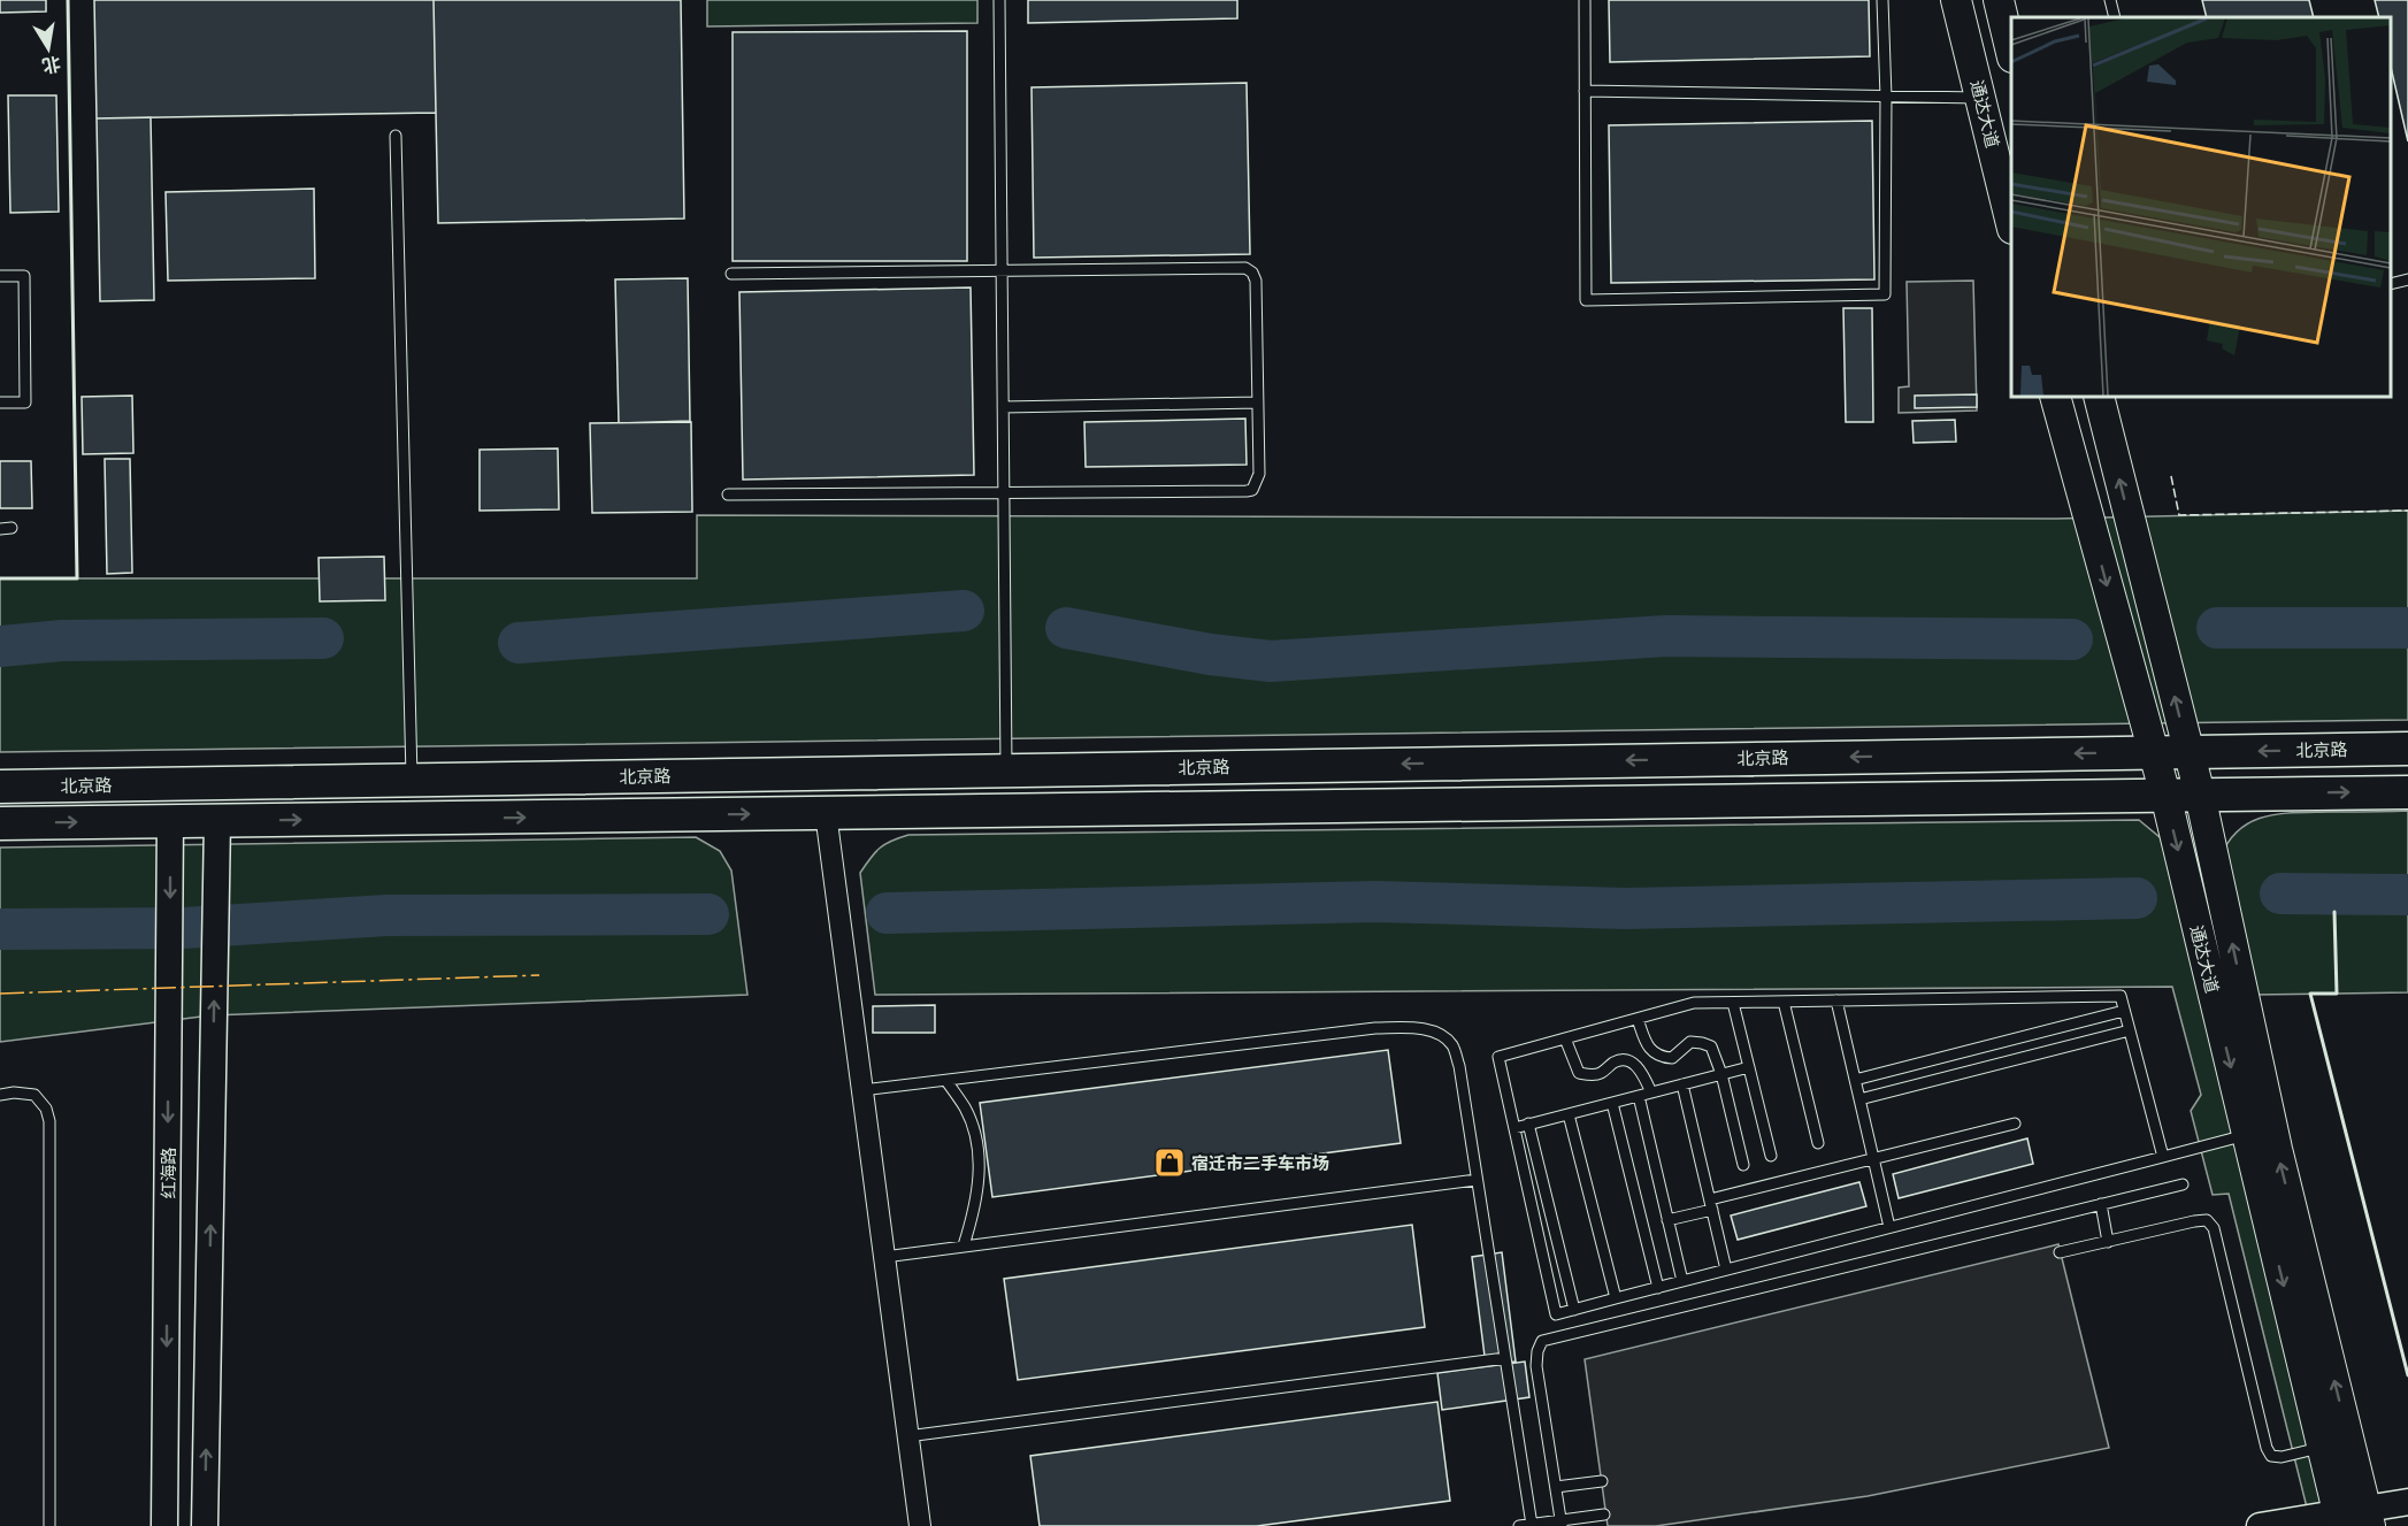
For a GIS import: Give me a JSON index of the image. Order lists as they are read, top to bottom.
{
  "streets": {
    "main road": ["通达大道", "北京路"],
    "street": ["红海路"]
  },
  "crossings": [
    ["通达大道", "北京路"],
    ["北京路", "红海路"]
  ],
  "places": {
    "shop": ["宿迁市二手车市场"]
  },
  "north": "bottom"
}
